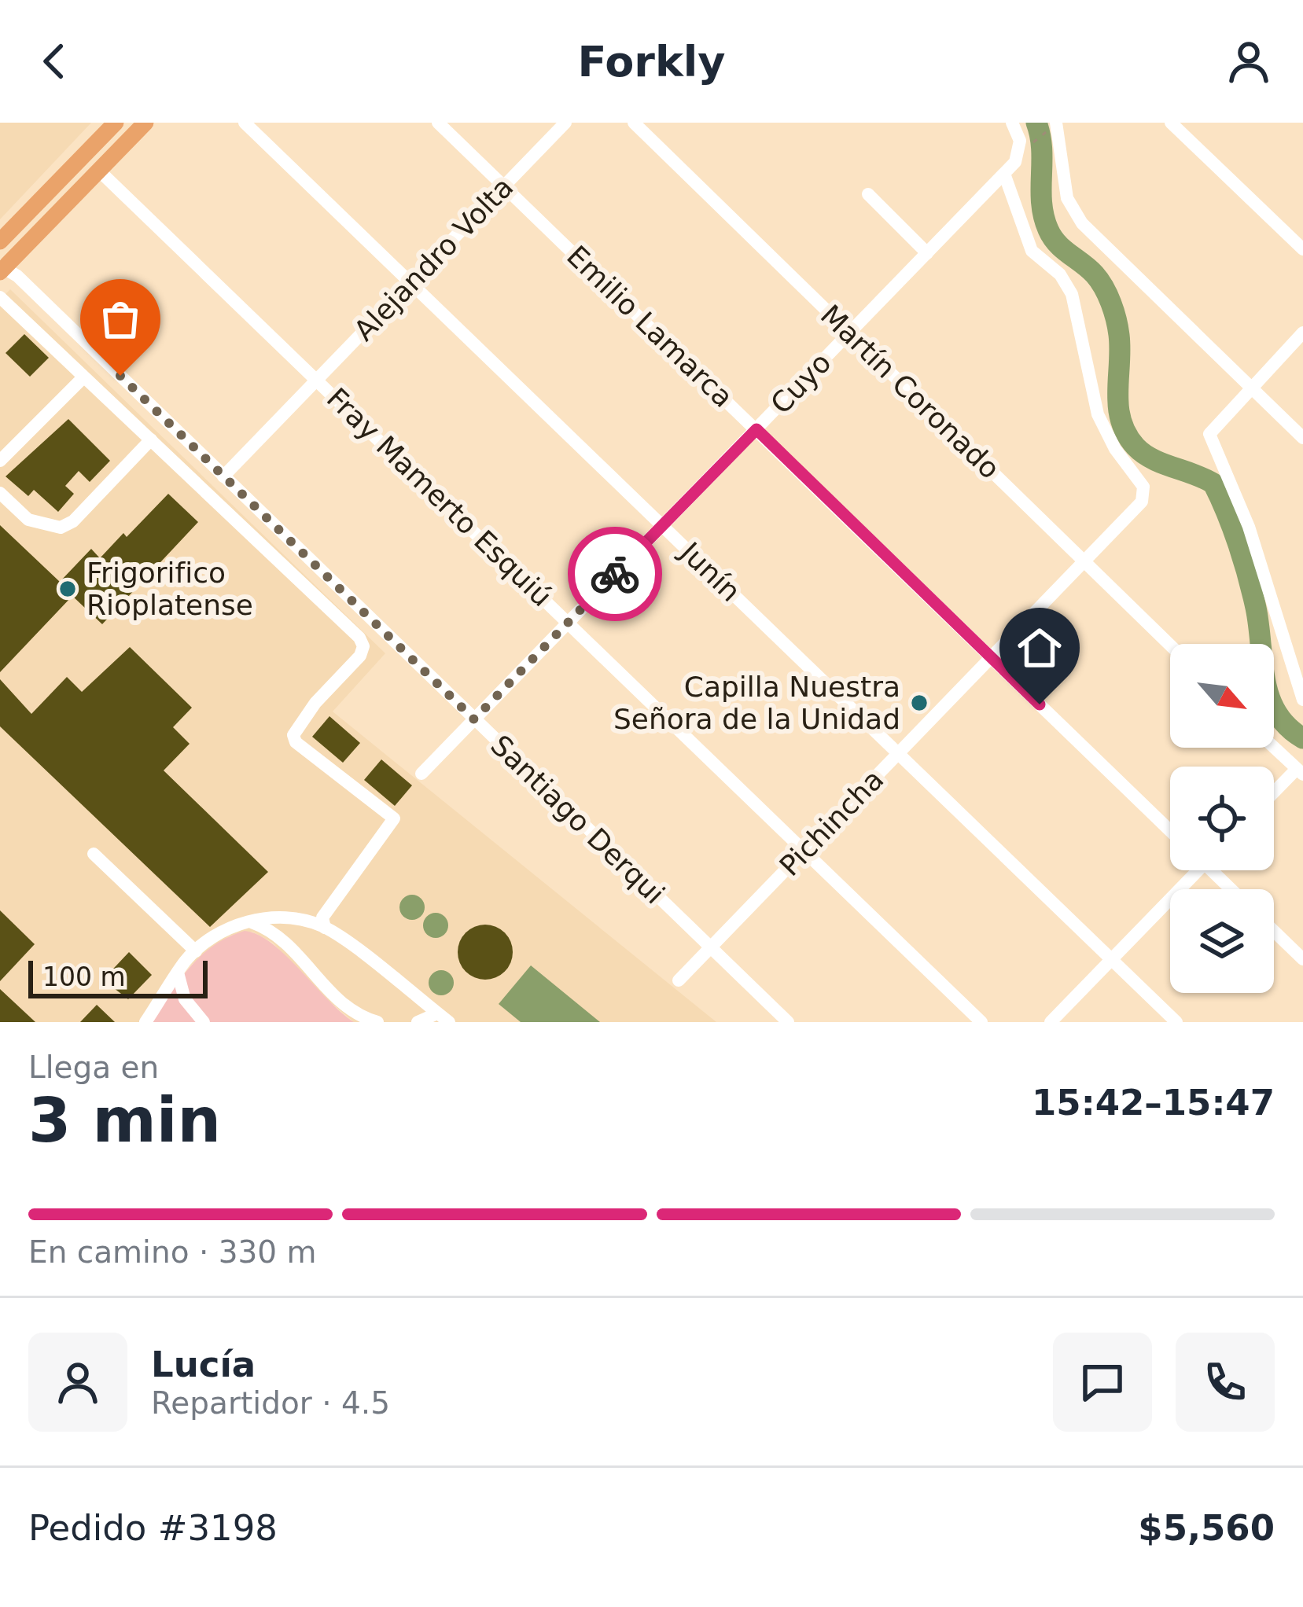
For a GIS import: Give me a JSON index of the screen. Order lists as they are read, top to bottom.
{
  "streets": {
    "street": [
      "Alejandro Volta",
      "Emilio Lamarca",
      "Cuyo",
      "Martín Coronado",
      "Fray Mamerto Esquiú",
      "Junín",
      "Santiago Derqui",
      "Pichincha"
    ]
  },
  "crossings": [
    ["Alejandro Volta", "Emilio Lamarca"],
    ["Alejandro Volta", "Fray Mamerto Esquiú"],
    ["Alejandro Volta", "Junín"],
    ["Alejandro Volta", "Santiago Derqui"],
    ["Emilio Lamarca", "Cuyo"],
    ["Emilio Lamarca", "Pichincha"],
    ["Cuyo", "Martín Coronado"],
    ["Cuyo", "Fray Mamerto Esquiú"],
    ["Cuyo", "Junín"],
    ["Cuyo", "Santiago Derqui"],
    ["Cuyo", "Pichincha"],
    ["Martín Coronado", "Pichincha"],
    ["Fray Mamerto Esquiú", "Pichincha"],
    ["Junín", "Pichincha"],
    ["Santiago Derqui", "Pichincha"]
  ],
  "places": ["Frigorifico Rioplatense", "Capilla Nuestra Señora de la Unidad"],
  "scale_bar": "100 m",
  "north": "bottom right",
  "page": {
    "header": "Forkly",
    "scale": "100 m",
    "heading": ["3 min", "Llega en", "15:42–15:47"],
    "panel": [
      "Lucía",
      "Repartidor · 4.5",
      "Pedido #3198",
      "$5,560"
    ],
    "bar": "En camino · 330 m"
  }
}
